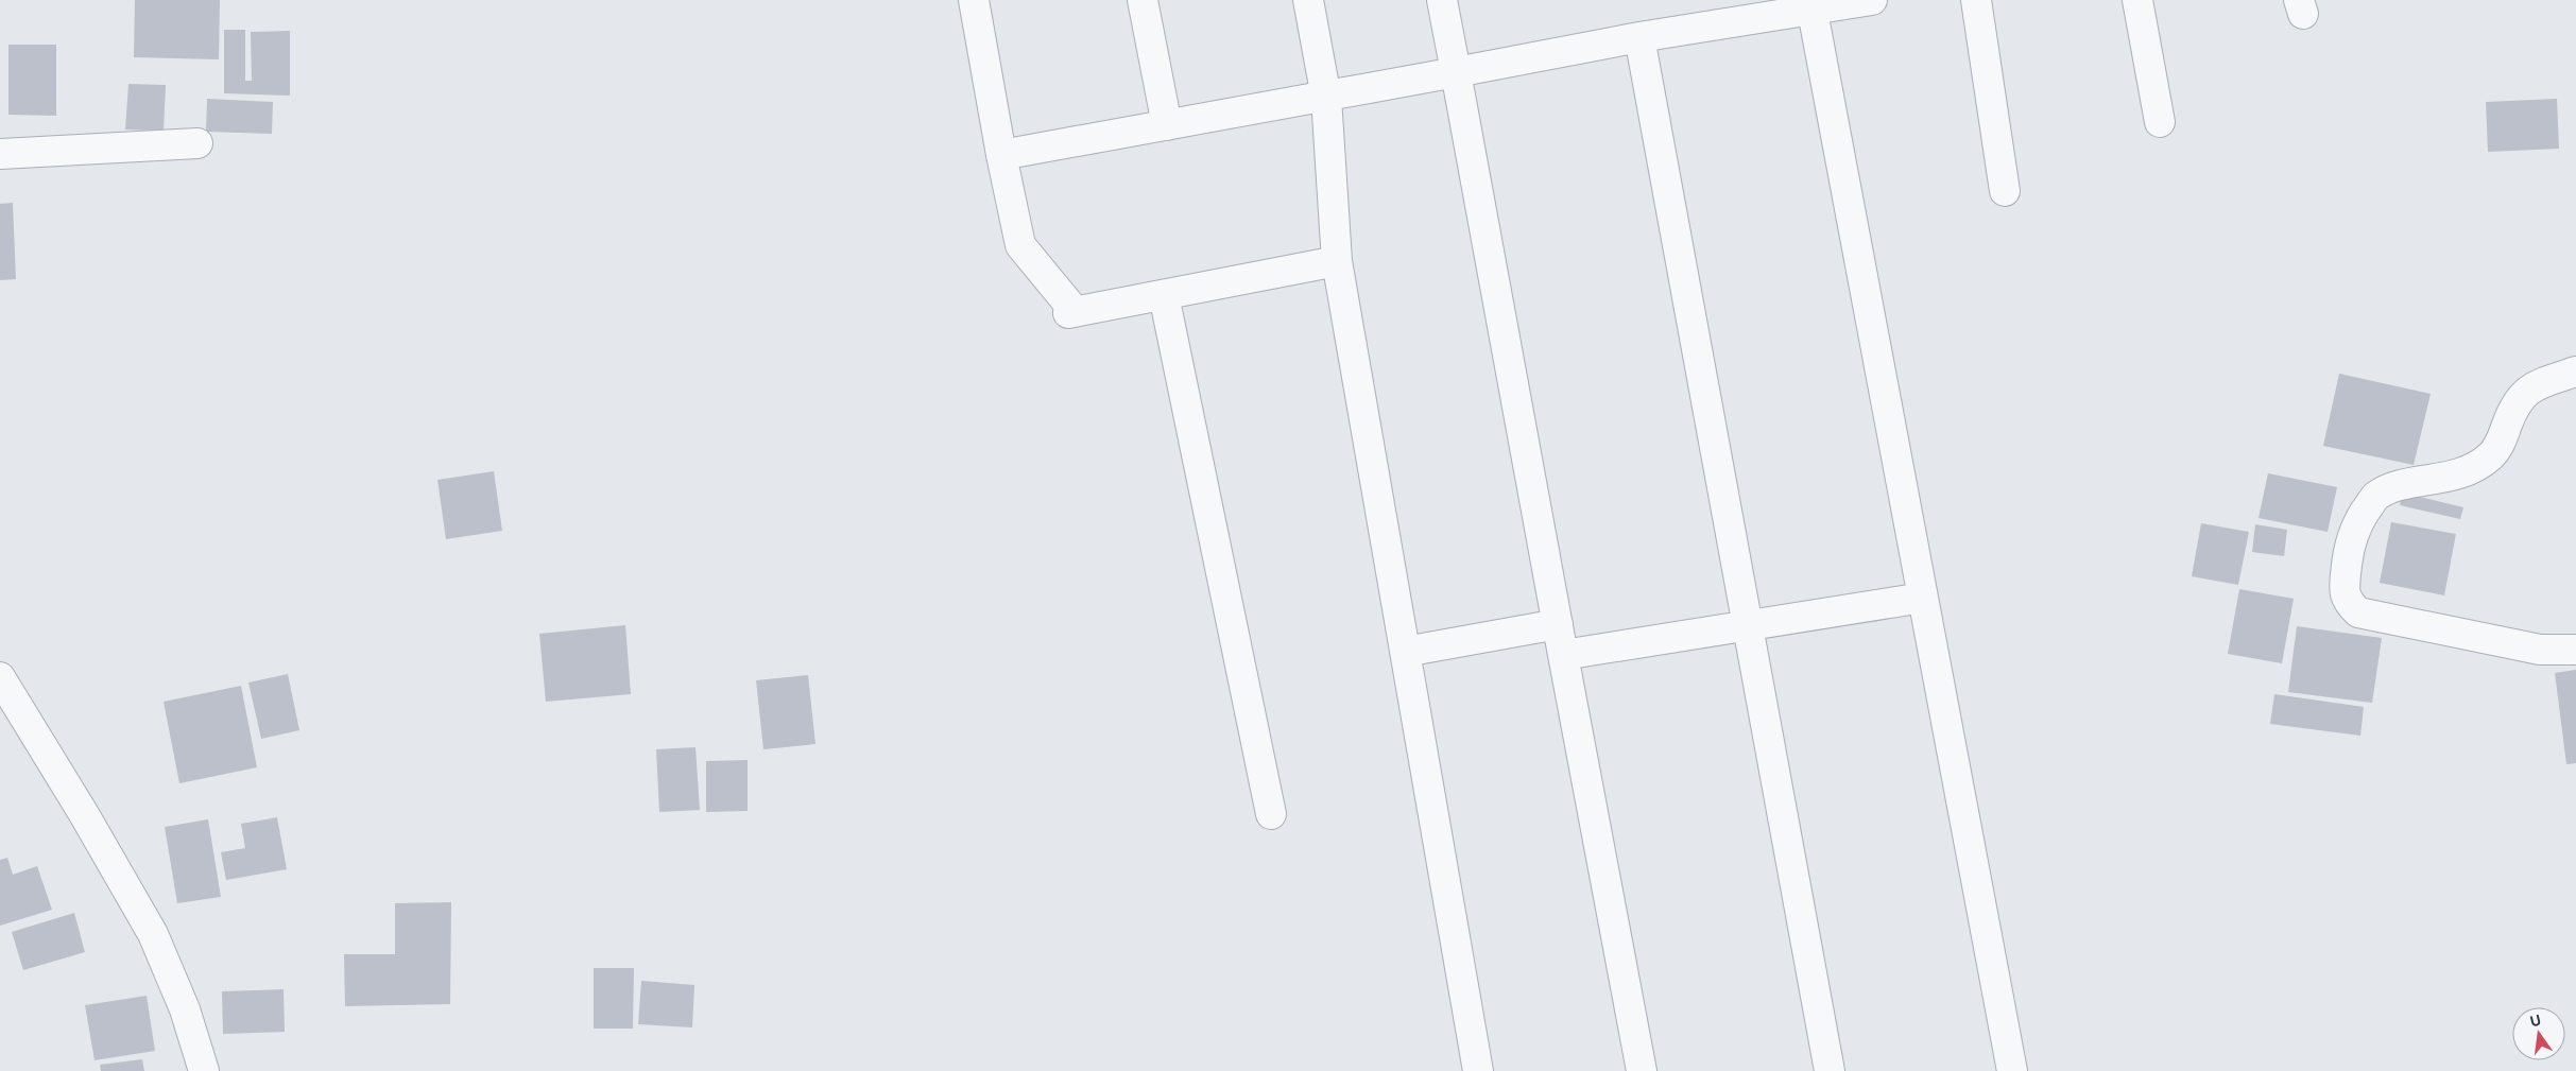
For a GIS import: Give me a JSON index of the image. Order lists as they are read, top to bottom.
{
  "north": "top"
}
